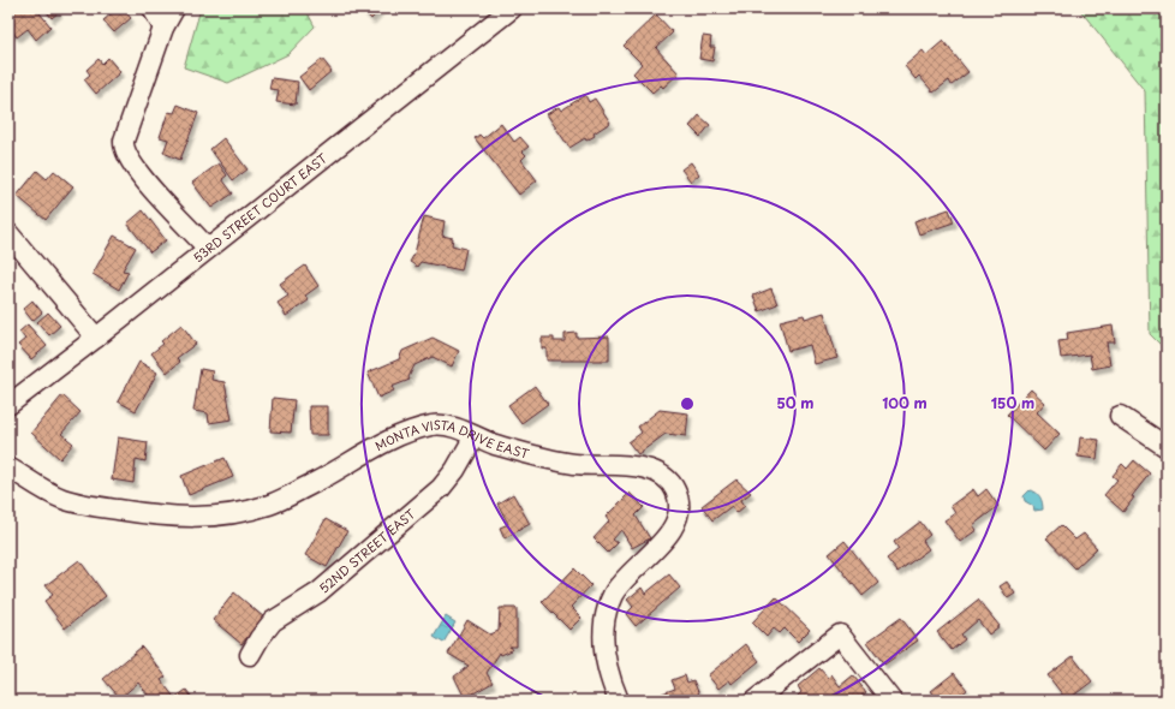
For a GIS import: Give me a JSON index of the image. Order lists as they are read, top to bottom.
{
  "streets": {
    "street": ["53RD STREET COURT EAST", "MONTA VISTA DRIVE EAST", "52ND STREET EAST"]
  },
  "crossings": [
    ["MONTA VISTA DRIVE EAST", "52ND STREET EAST"]
  ],
  "rings": ["50 m", "100 m", "150 m"]
}
